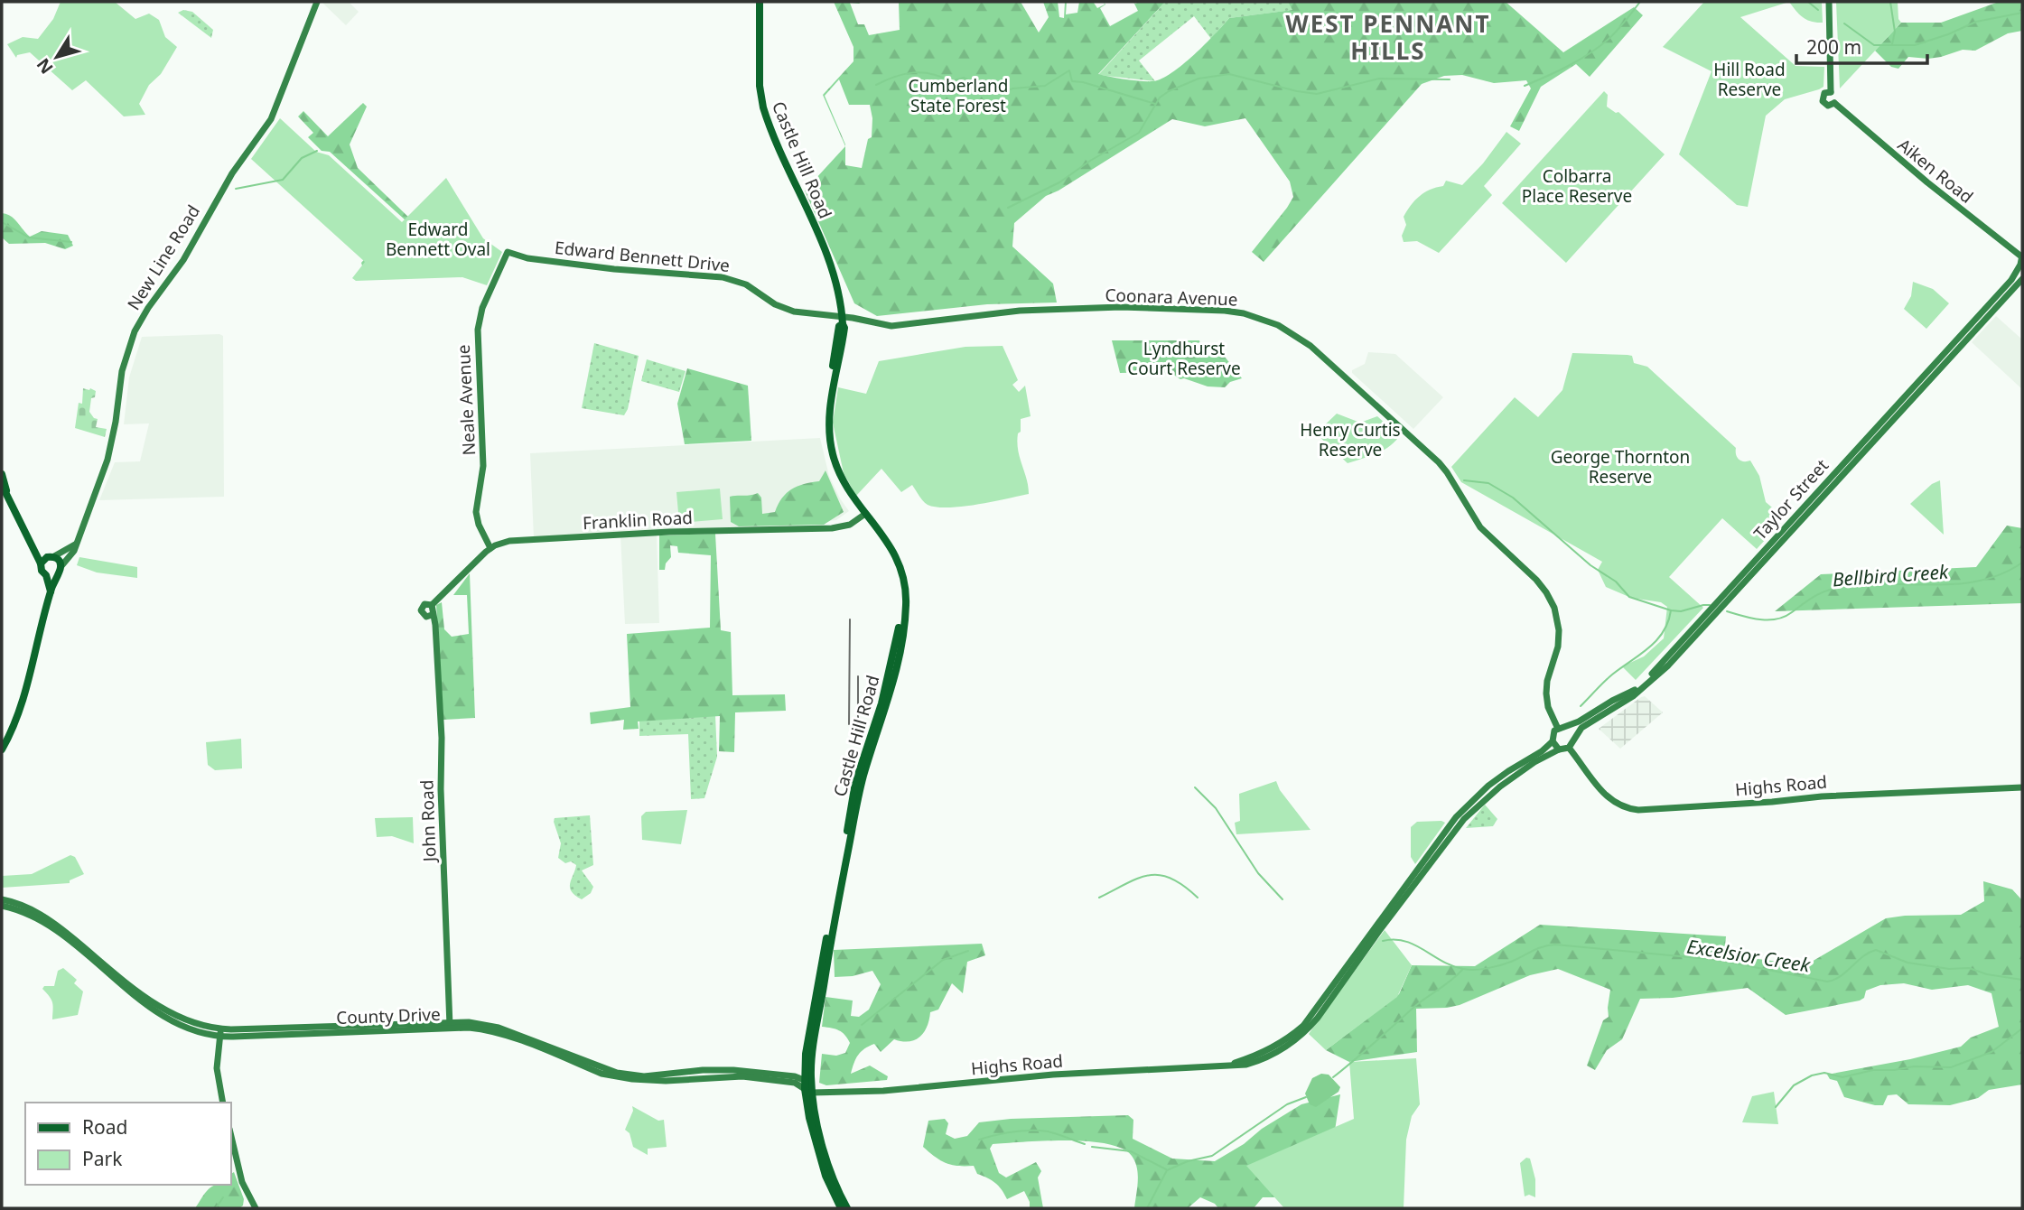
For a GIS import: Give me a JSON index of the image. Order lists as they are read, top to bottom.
{
  "streets": {
    "main road": ["Castle Hill Road"],
    "street": [
      "Aiken Road",
      "Edward Bennett Drive",
      "New Line Road",
      "Coonara Avenue",
      "Neale Avenue",
      "Taylor Street",
      "Franklin Road",
      "Highs Road",
      "John Road",
      "County Drive"
    ]
  },
  "crossings": [
    ["Castle Hill Road", "Edward Bennett Drive"],
    ["Castle Hill Road", "Coonara Avenue"],
    ["Castle Hill Road", "Franklin Road"],
    ["Castle Hill Road", "Highs Road"],
    ["Castle Hill Road", "County Drive"],
    ["Edward Bennett Drive", "Coonara Avenue"],
    ["Edward Bennett Drive", "Neale Avenue"],
    ["Coonara Avenue", "Taylor Street"],
    ["Coonara Avenue", "Highs Road"],
    ["Neale Avenue", "Franklin Road"],
    ["Taylor Street", "Highs Road"],
    ["Franklin Road", "John Road"],
    ["Highs Road", "County Drive"],
    ["John Road", "County Drive"]
  ],
  "districts": ["WEST PENNANT HILLS"],
  "water": ["Bellbird Creek", "Excelsior Creek"],
  "parks": [
    "Hill Road Reserve",
    "Cumberland State Forest",
    "Colbarra Place Reserve",
    "Edward Bennett Oval",
    "Lyndhurst Court Reserve",
    "Henry Curtis Reserve",
    "George Thornton Reserve"
  ],
  "legend": ["Road", "Park"],
  "scale_bar": "200 m",
  "north": "bottom left"
}
